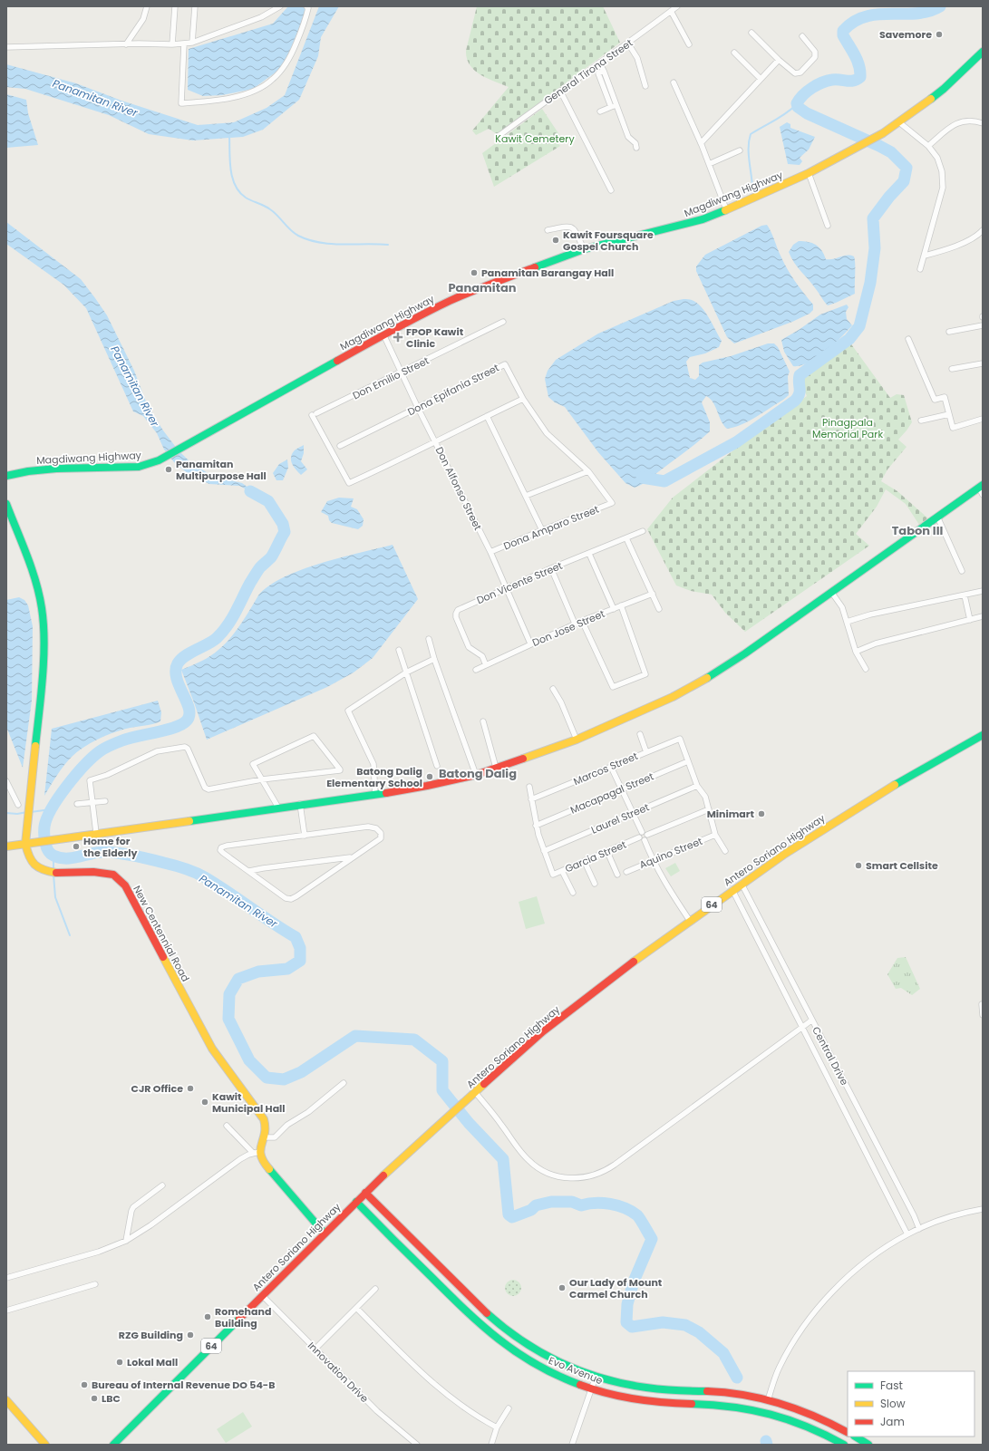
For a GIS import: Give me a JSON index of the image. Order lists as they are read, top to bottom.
{
  "streets": {
    "street": [
      "General Tirona Street",
      "Magdiwang Highway",
      "Don Emilio Street",
      "Dona Epifania Street",
      "Don Alfonso Street",
      "Dona Amparo Street",
      "Don Vicente Street",
      "Don Jose Street",
      "Marcos Street",
      "Macapagal Street",
      "Laurel Street",
      "Antero Soriano Highway",
      "Aquino Street",
      "Garcia Street",
      "64",
      "New Centennial Road",
      "Central Drive",
      "Evo Avenue",
      "Innovation Drive"
    ]
  },
  "crossings": [
    ["Magdiwang Highway", "Don Alfonso Street"],
    ["Don Emilio Street", "Dona Epifania Street"],
    ["Don Emilio Street", "Don Alfonso Street"],
    ["Dona Epifania Street", "Don Alfonso Street"],
    ["Dona Epifania Street", "Dona Amparo Street"],
    ["Don Alfonso Street", "Dona Amparo Street"],
    ["Don Alfonso Street", "Don Vicente Street"],
    ["Don Alfonso Street", "Don Jose Street"],
    ["Don Vicente Street", "Don Jose Street"],
    ["Marcos Street", "Macapagal Street"],
    ["Laurel Street", "Garcia Street"],
    ["Antero Soriano Highway", "Central Drive"],
    ["Antero Soriano Highway", "Evo Avenue"],
    ["Antero Soriano Highway", "Innovation Drive"]
  ],
  "districts": ["Panamitan", "Tabon III", "Batong Dalig"],
  "water": ["Panamitan River"],
  "parks": ["Kawit Cemetery", "Pinagpala Memorial Park"],
  "places": {
    "other": [
      "Savemore",
      "Kawit Foursquare Gospel Church",
      "Panamitan Barangay Hall",
      "Panamitan Multipurpose Hall",
      "Batong Dalig Elementary School",
      "Minimart",
      "Home for the Elderly",
      "Smart Cellsite",
      "CJR Office",
      "Kawit Municipal Hall",
      "Our Lady of Mount Carmel Church",
      "Romehand Building",
      "RZG Building",
      "Lokal Mall",
      "Bureau of Internal Revenue DO 54-B",
      "LBC"
    ],
    "health": ["FPOP Kawit Clinic"]
  },
  "legend": ["Fast", "Slow", "Jam"]
}
